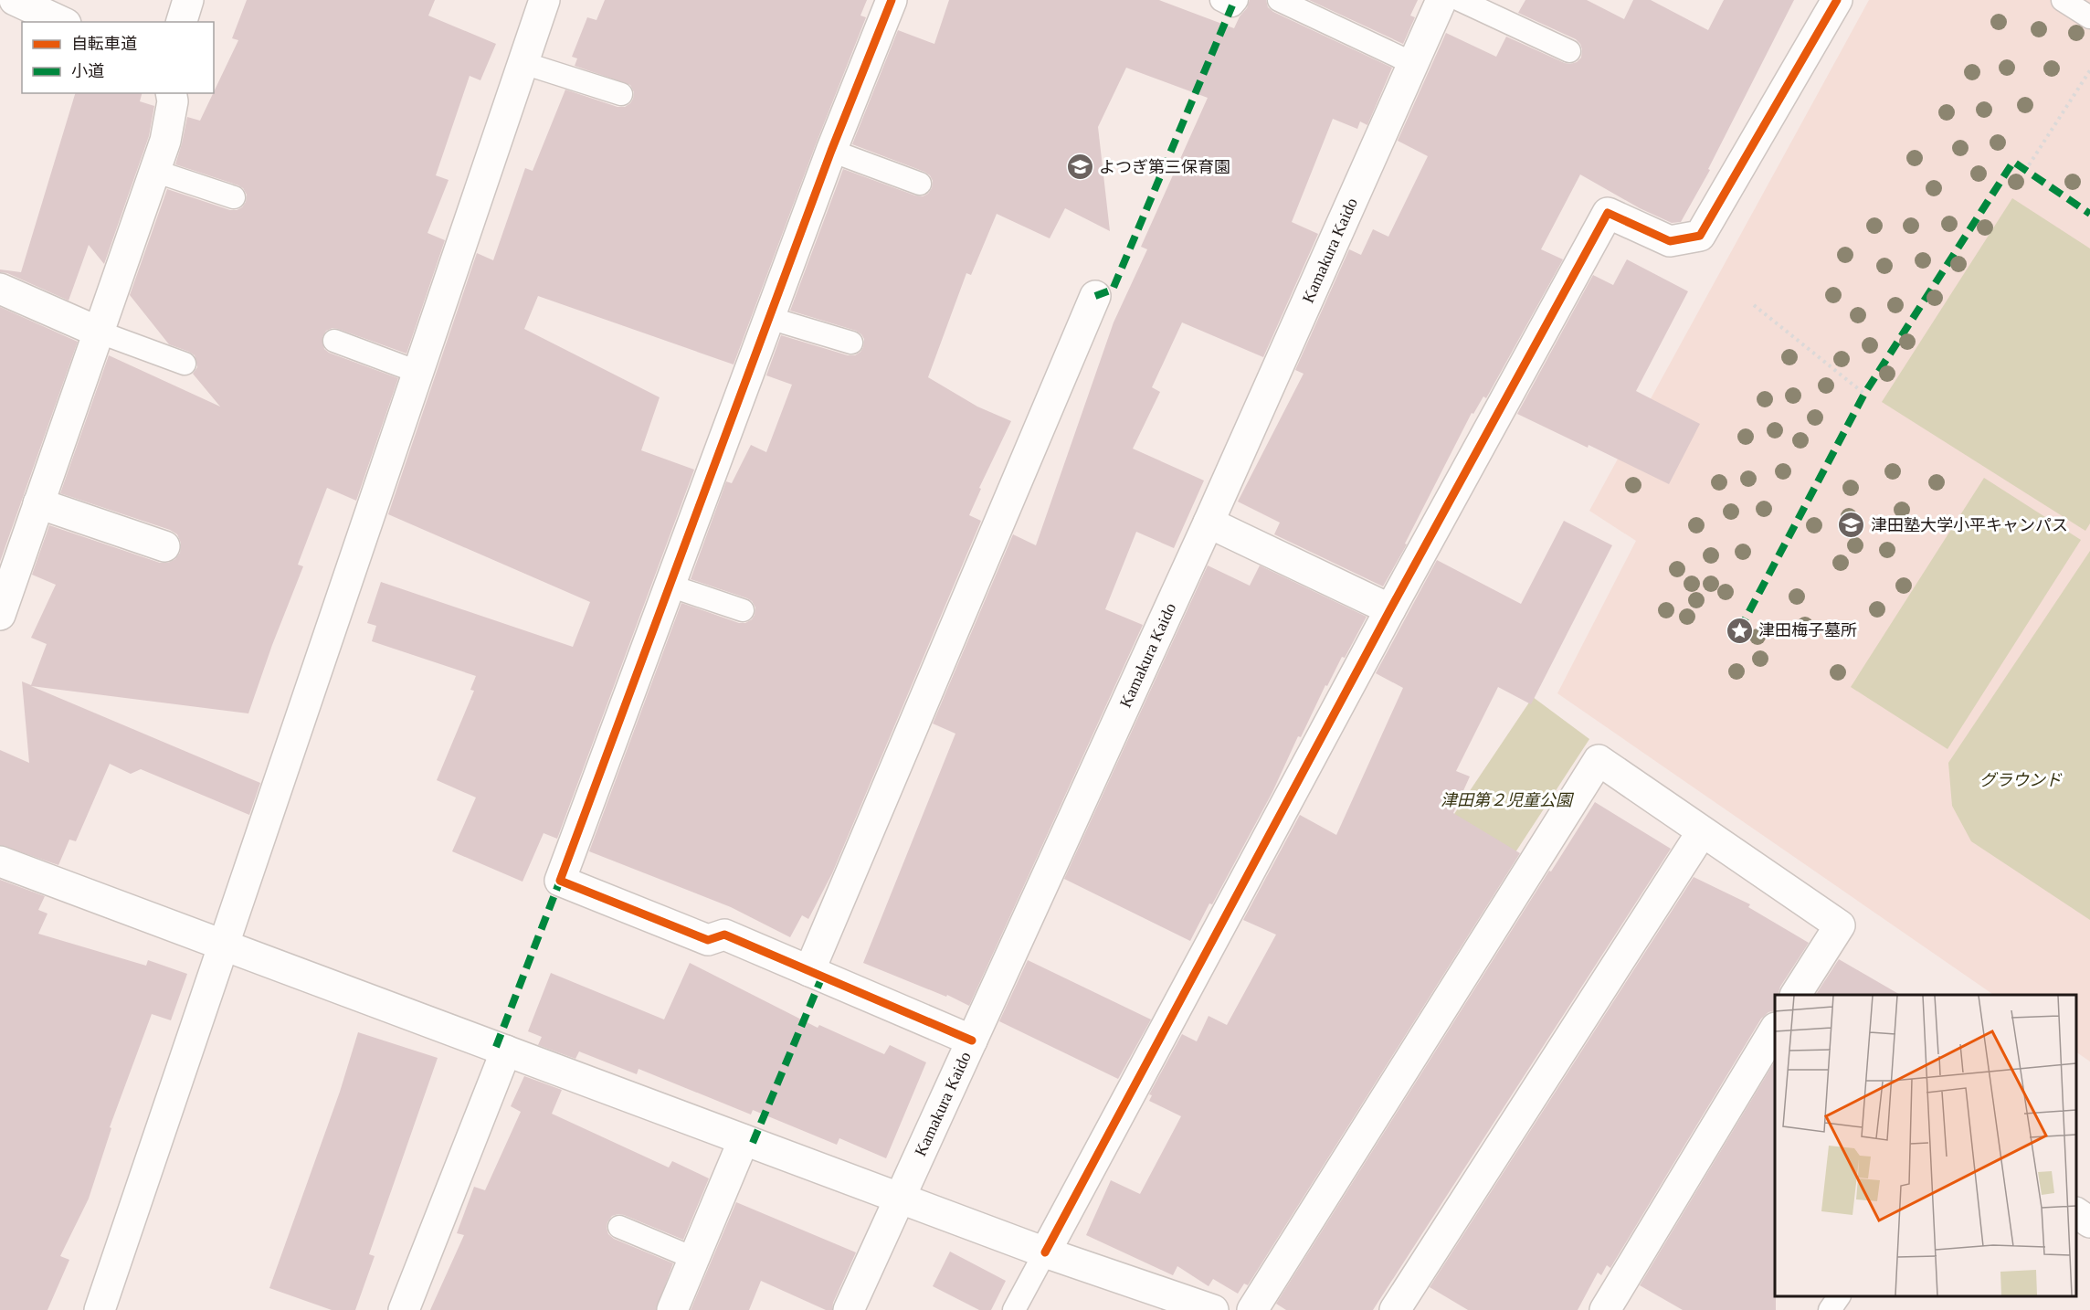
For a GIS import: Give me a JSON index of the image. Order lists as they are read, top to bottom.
{
  "streets": {
    "street": ["Kamakura Kaido"]
  },
  "parks": ["グラウンド", "津田第２児童公園"],
  "places": {
    "school or university": ["よつぎ第三保育園", "津田塾大学小平キャンパス"],
    "place": ["津田梅子墓所"]
  },
  "legend": ["自転車道", "小道"]
}
